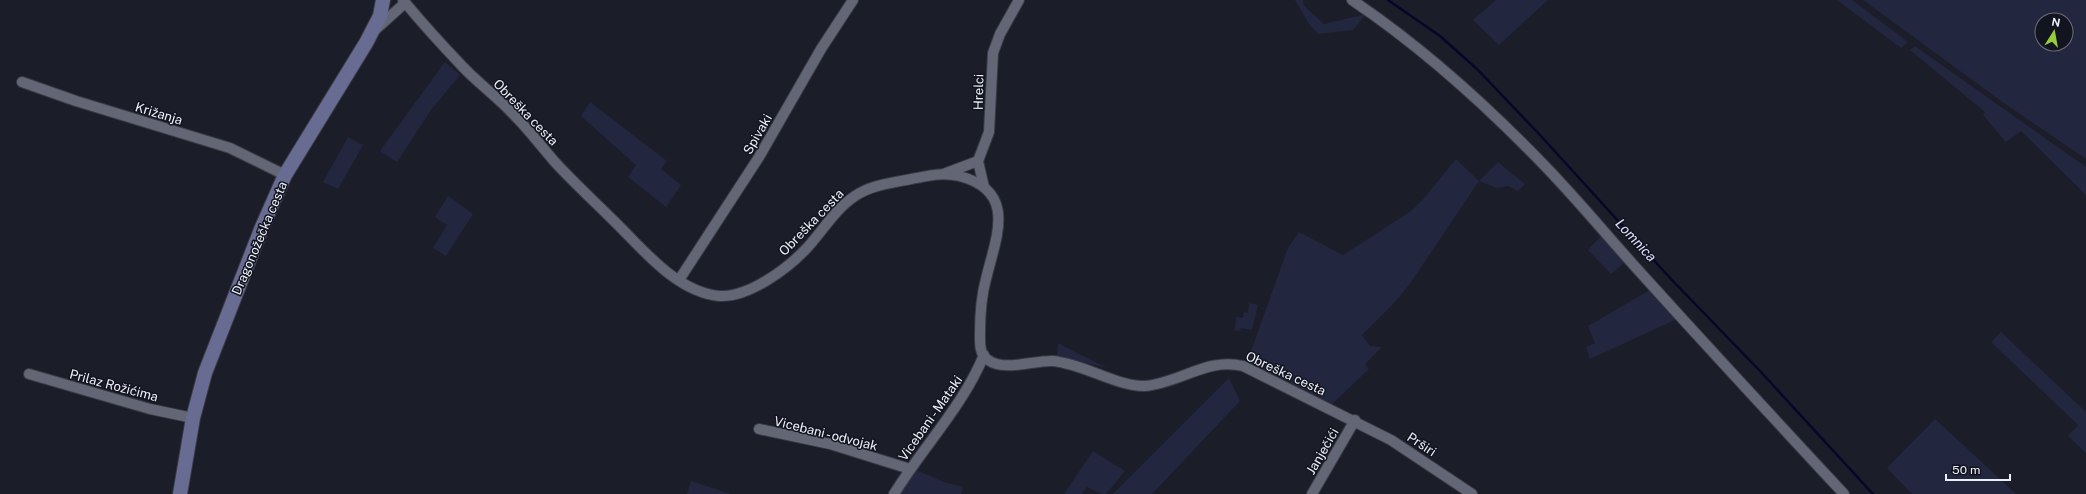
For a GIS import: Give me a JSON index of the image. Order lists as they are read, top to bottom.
{
  "streets": {
    "main road": ["Dragonožečka cesta"],
    "street": [
      "Hrelci",
      "Obreška cesta",
      "Križanja",
      "Spivaki",
      "Prilaz Rožićima",
      "Vicebani - Mataki",
      "Vicebani - odvojak",
      "Prširi",
      "Janječići"
    ]
  },
  "crossings": [
    ["Obreška cesta", "Spivaki"],
    ["Obreška cesta", "Vicebani - Mataki"],
    ["Obreška cesta", "Prširi"],
    ["Obreška cesta", "Janječići"],
    ["Križanja", "Dragonožečka cesta"],
    ["Dragonožečka cesta", "Prilaz Rožićima"],
    ["Vicebani - Mataki", "Vicebani - odvojak"],
    ["Prširi", "Janječići"]
  ],
  "water": ["Lomnica"],
  "scale_bar": "50 m",
  "north": "top"
}
